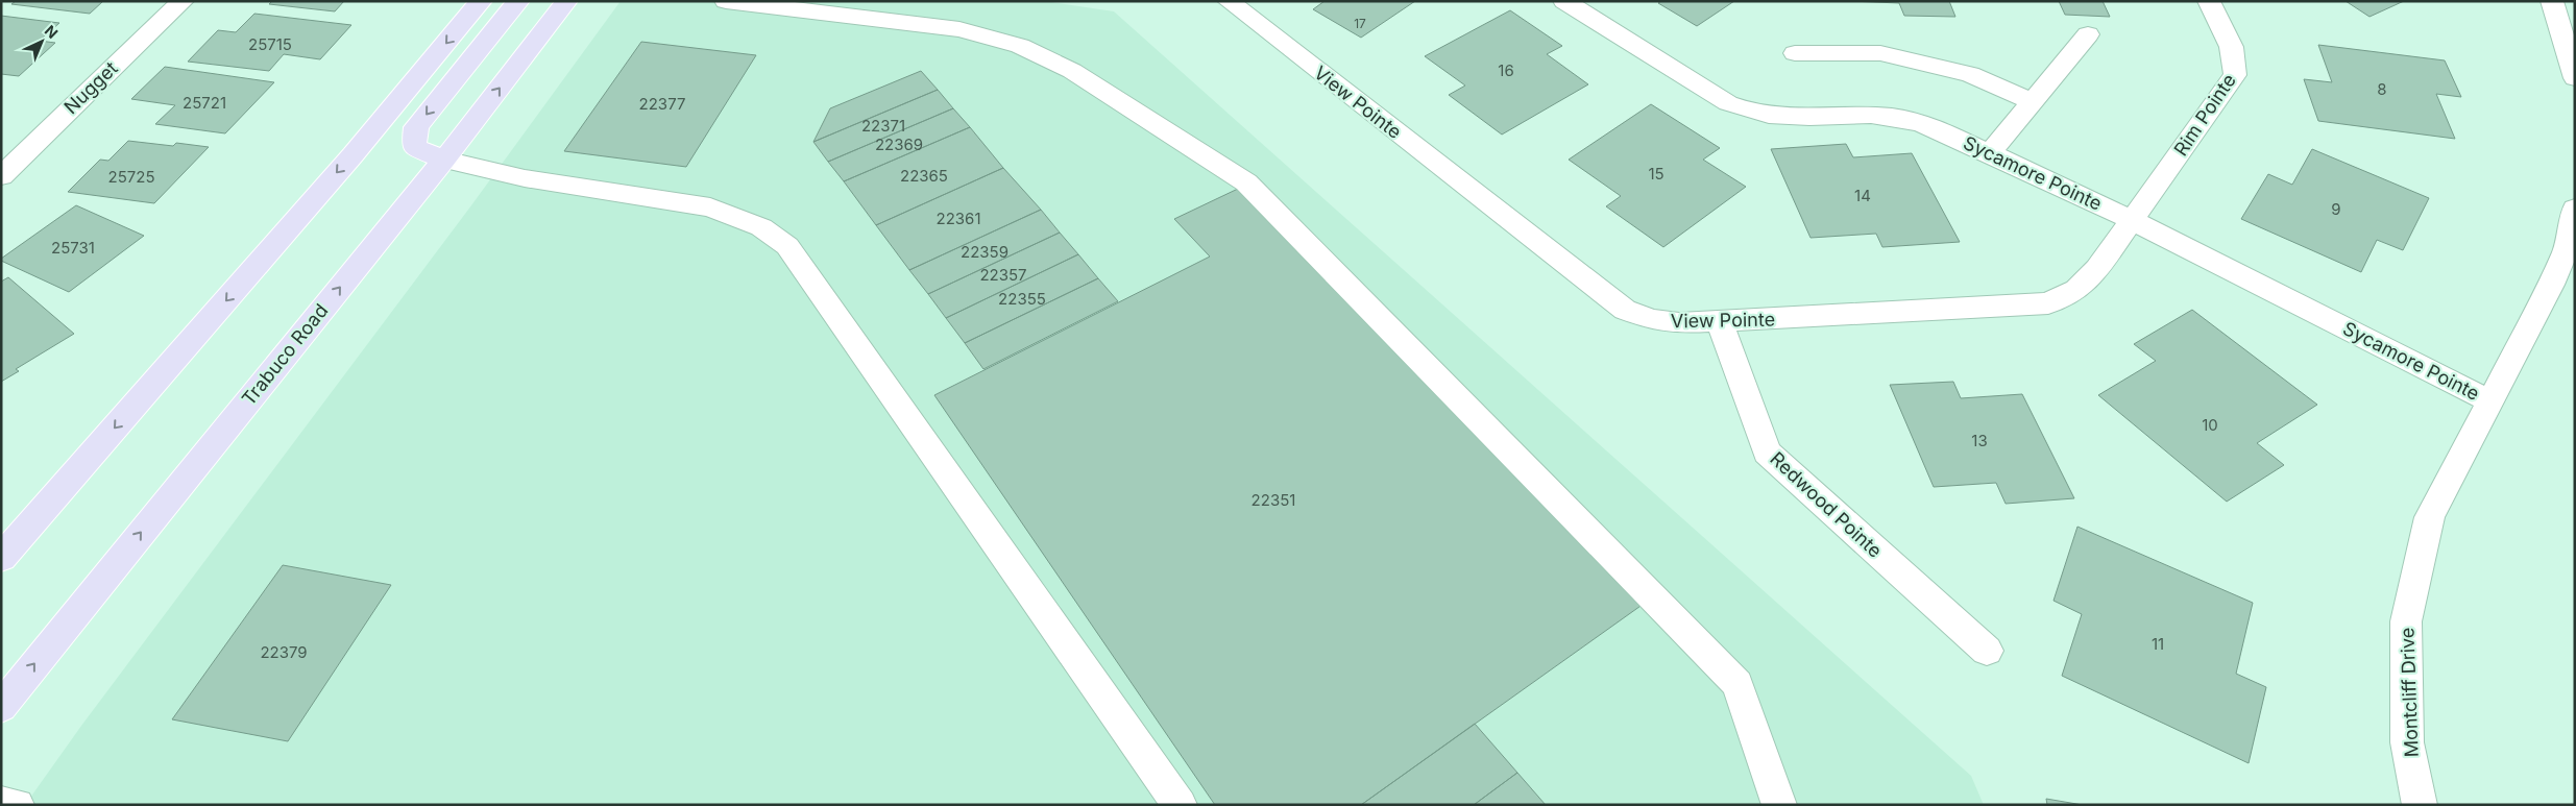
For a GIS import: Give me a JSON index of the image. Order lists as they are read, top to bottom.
{
  "streets": {
    "main road": ["Trabuco Road"],
    "street": [
      "Nugget",
      "View Pointe",
      "Rim Pointe",
      "Sycamore Pointe",
      "Redwood Pointe",
      "Montcliff Drive"
    ]
  },
  "crossings": [
    ["View Pointe", "Rim Pointe"],
    ["View Pointe", "Sycamore Pointe"],
    ["View Pointe", "Redwood Pointe"],
    ["Rim Pointe", "Sycamore Pointe"],
    ["Sycamore Pointe", "Montcliff Drive"]
  ],
  "house_numbers": [
    "17",
    "25715",
    "16",
    "8",
    "25721",
    "22377",
    "22371",
    "22369",
    "15",
    "22365",
    "25725",
    "14",
    "9",
    "22361",
    "25731",
    "22359",
    "22357",
    "22355",
    "10",
    "13",
    "22351",
    "11",
    "22379"
  ],
  "north": "top right"
}
